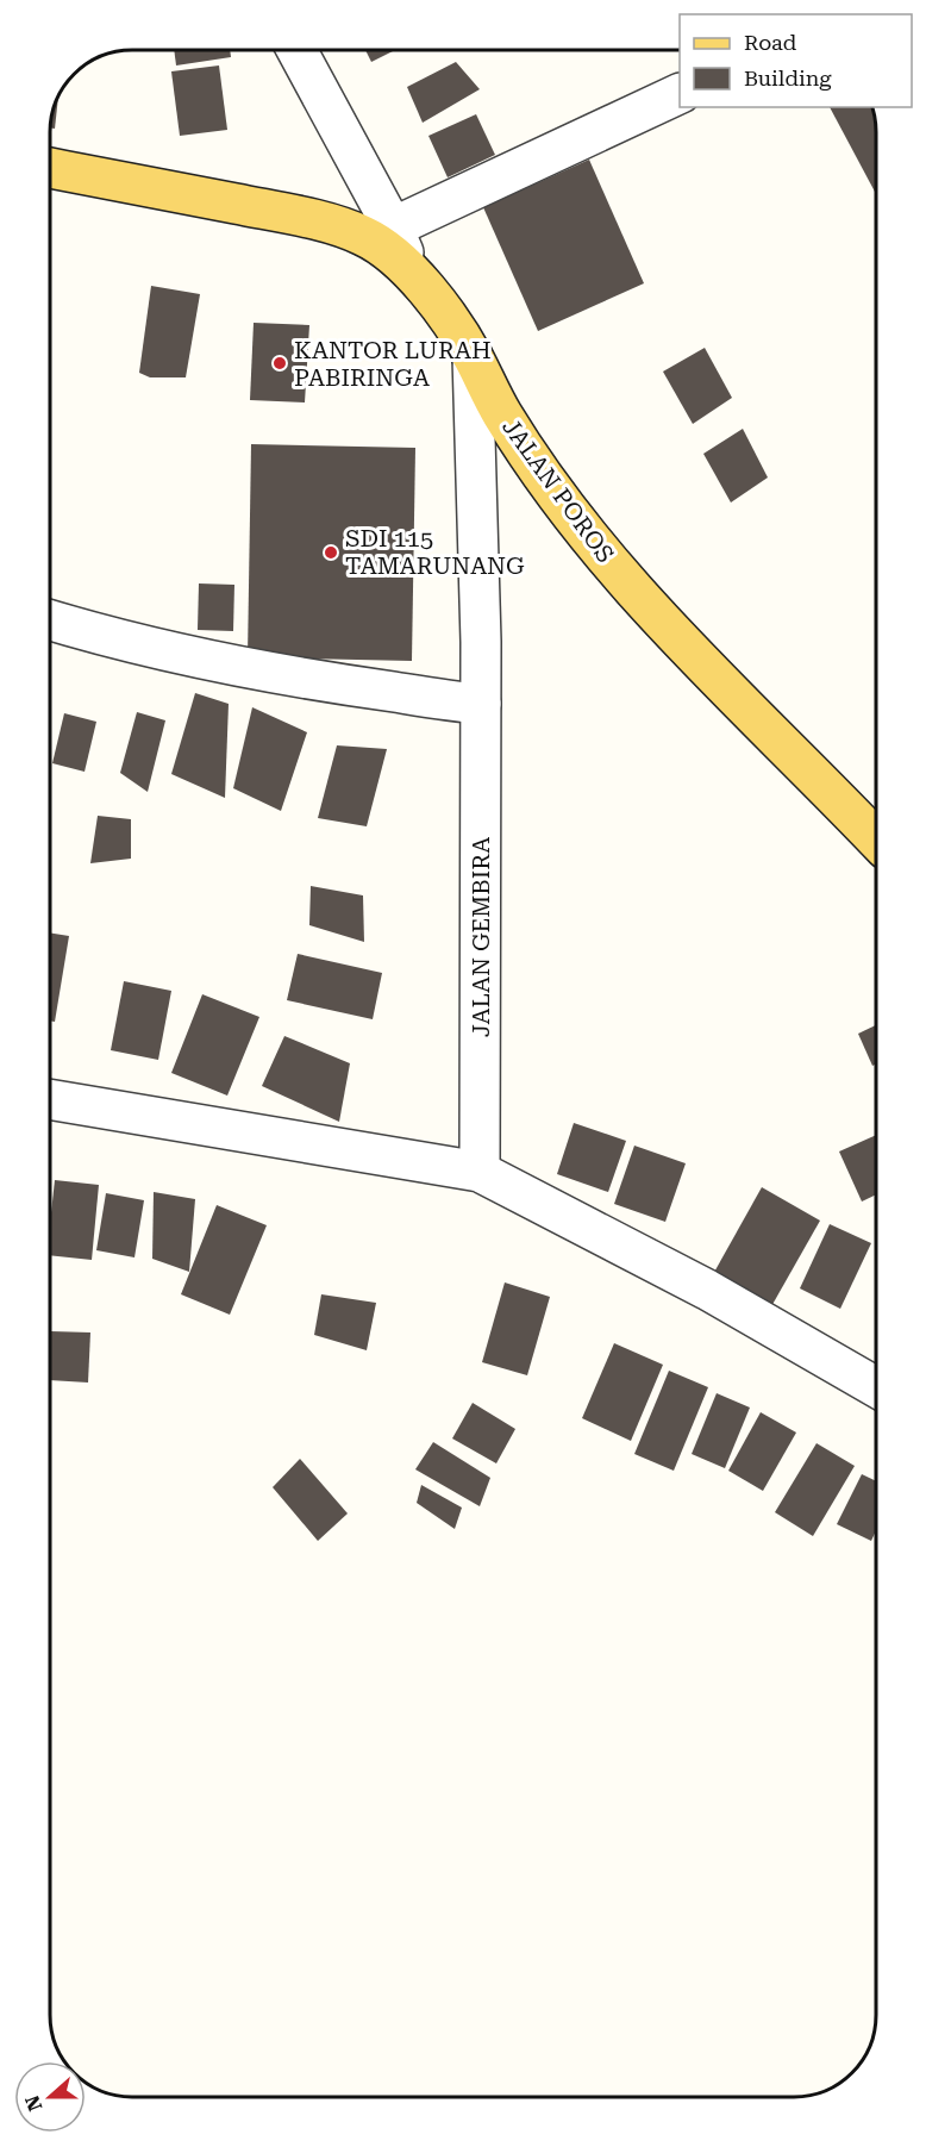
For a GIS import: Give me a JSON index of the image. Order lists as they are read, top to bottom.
{
  "streets": {
    "main road": ["JALAN POROS"],
    "street": ["JALAN GEMBIRA"]
  },
  "crossings": [
    ["JALAN POROS", "JALAN GEMBIRA"]
  ],
  "places": ["KANTOR LURAH PABIRINGA", "SDI 115 TAMARUNANG"],
  "legend": ["Road", "Building"],
  "north": "left"
}
